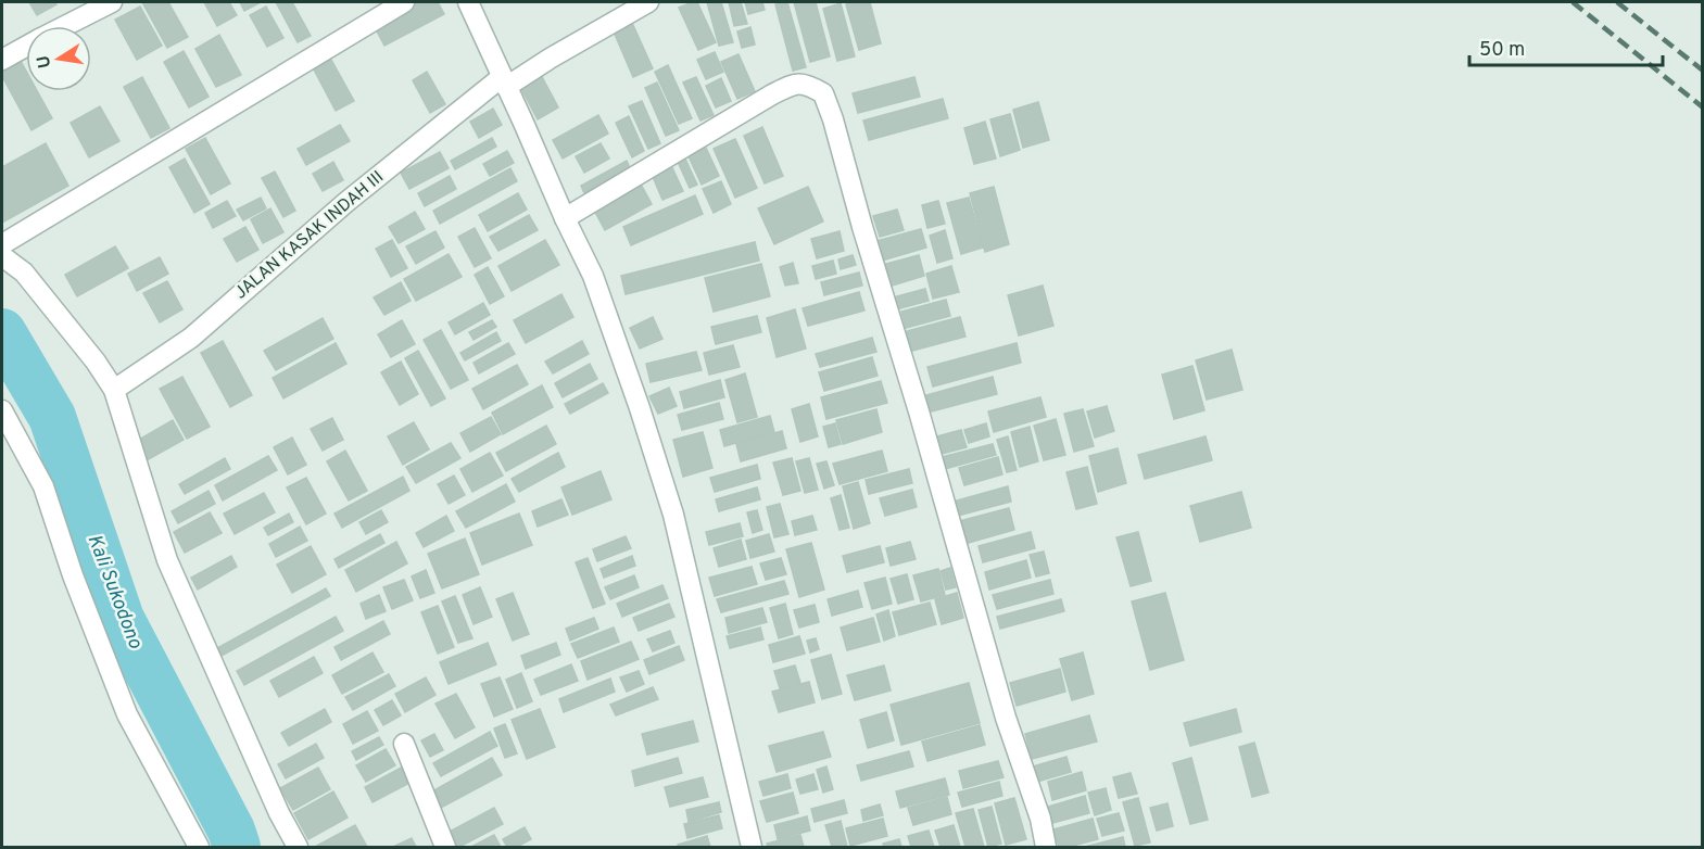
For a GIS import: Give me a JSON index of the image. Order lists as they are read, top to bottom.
{
  "streets": {
    "street": ["JALAN KASAK INDAH III"]
  },
  "water": ["Kali Sukodono"],
  "scale_bar": "50 m",
  "north": "left"
}
